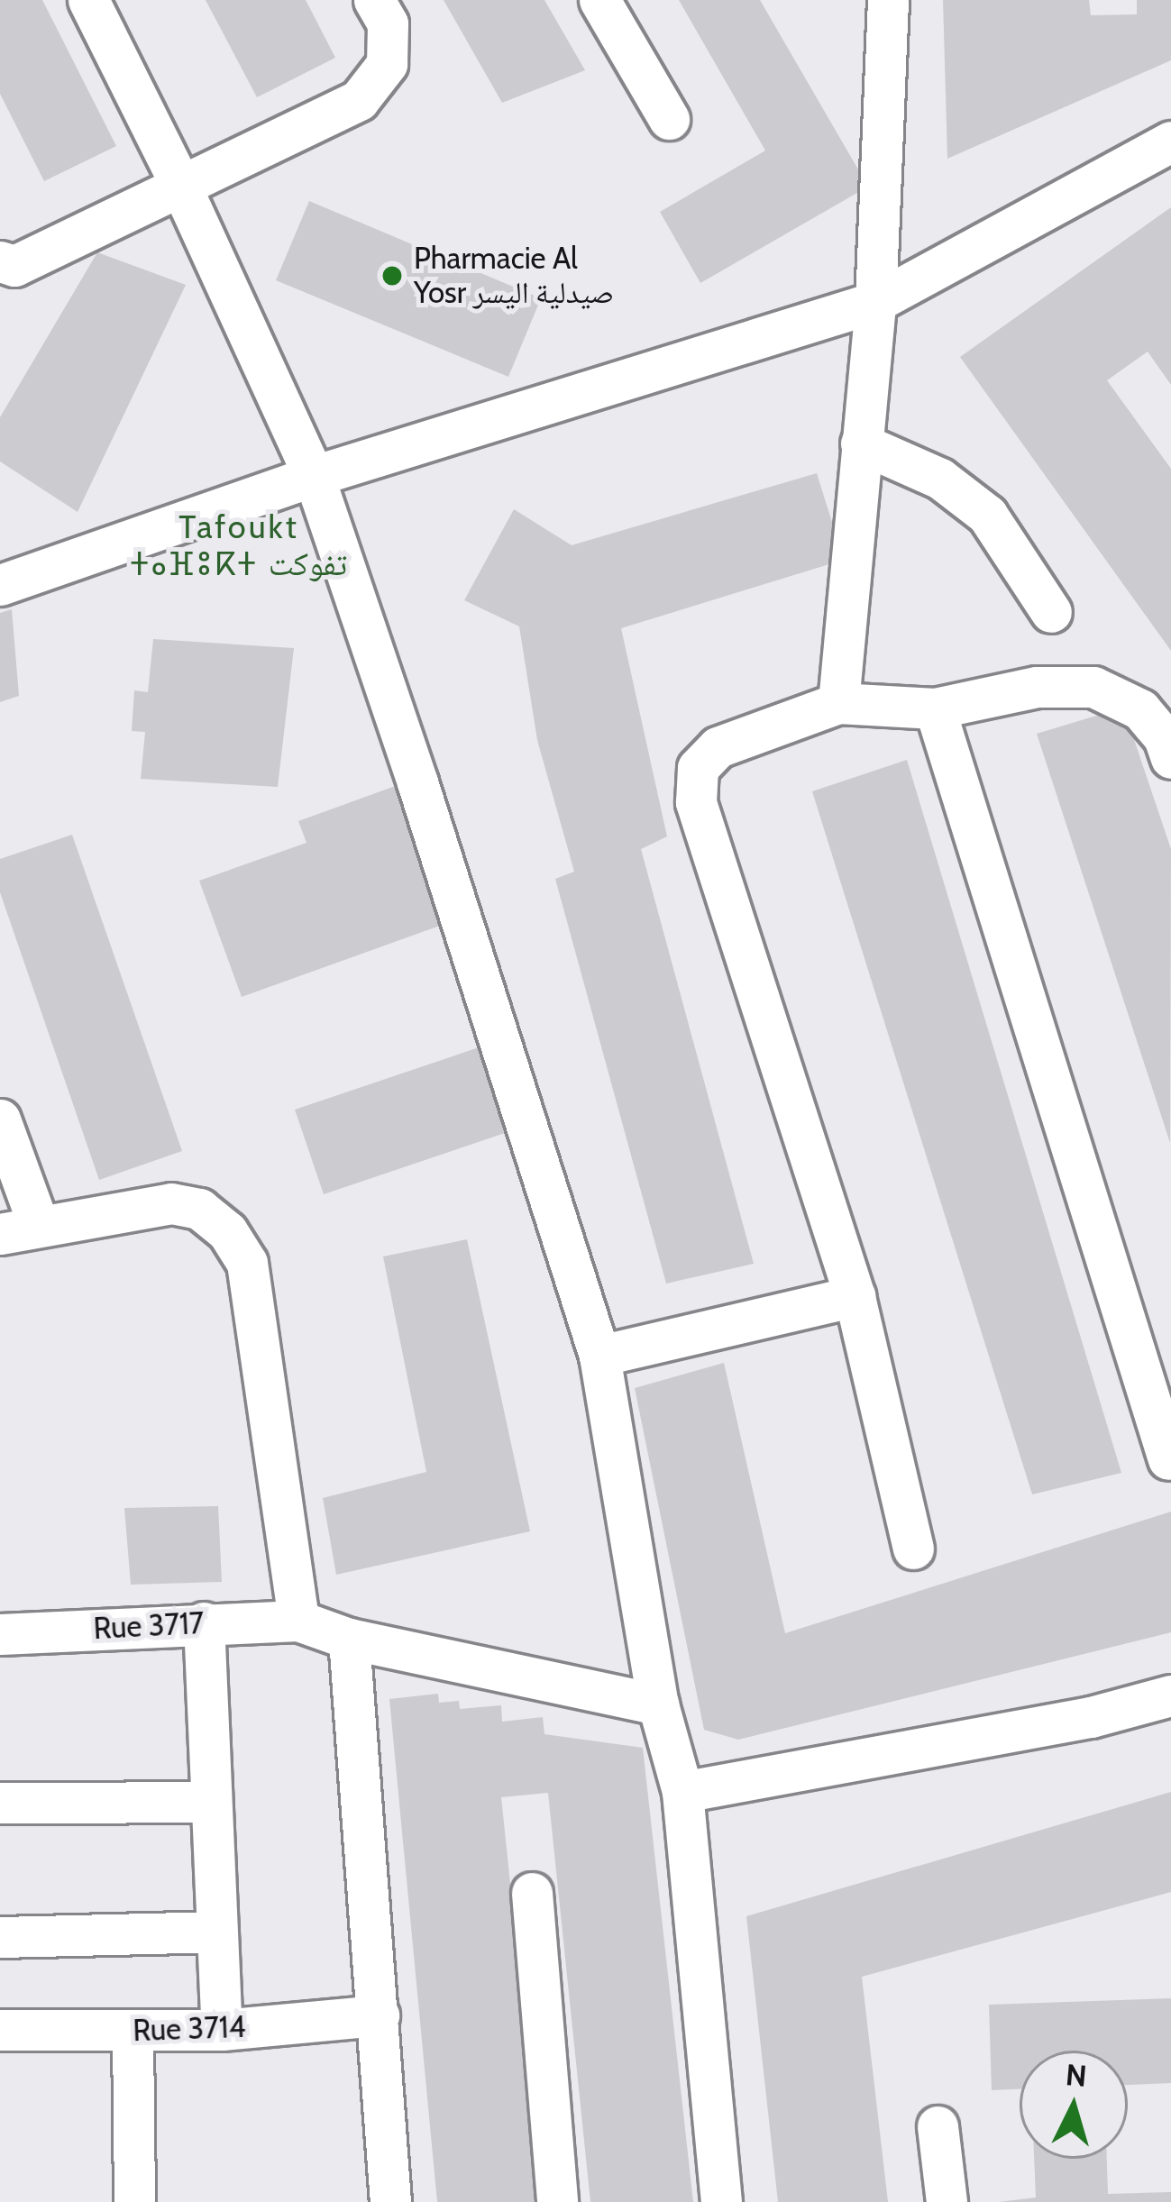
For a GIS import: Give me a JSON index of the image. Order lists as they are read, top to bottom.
{
  "streets": {
    "street": ["Rue 3717", "Rue 3714"]
  },
  "districts": ["Tafoukt ⵜⴰⴼⵓⴽⵜ تفوكت"],
  "places": ["Pharmacie Al Yosr صيدلية اليسر"],
  "north": "top"
}
